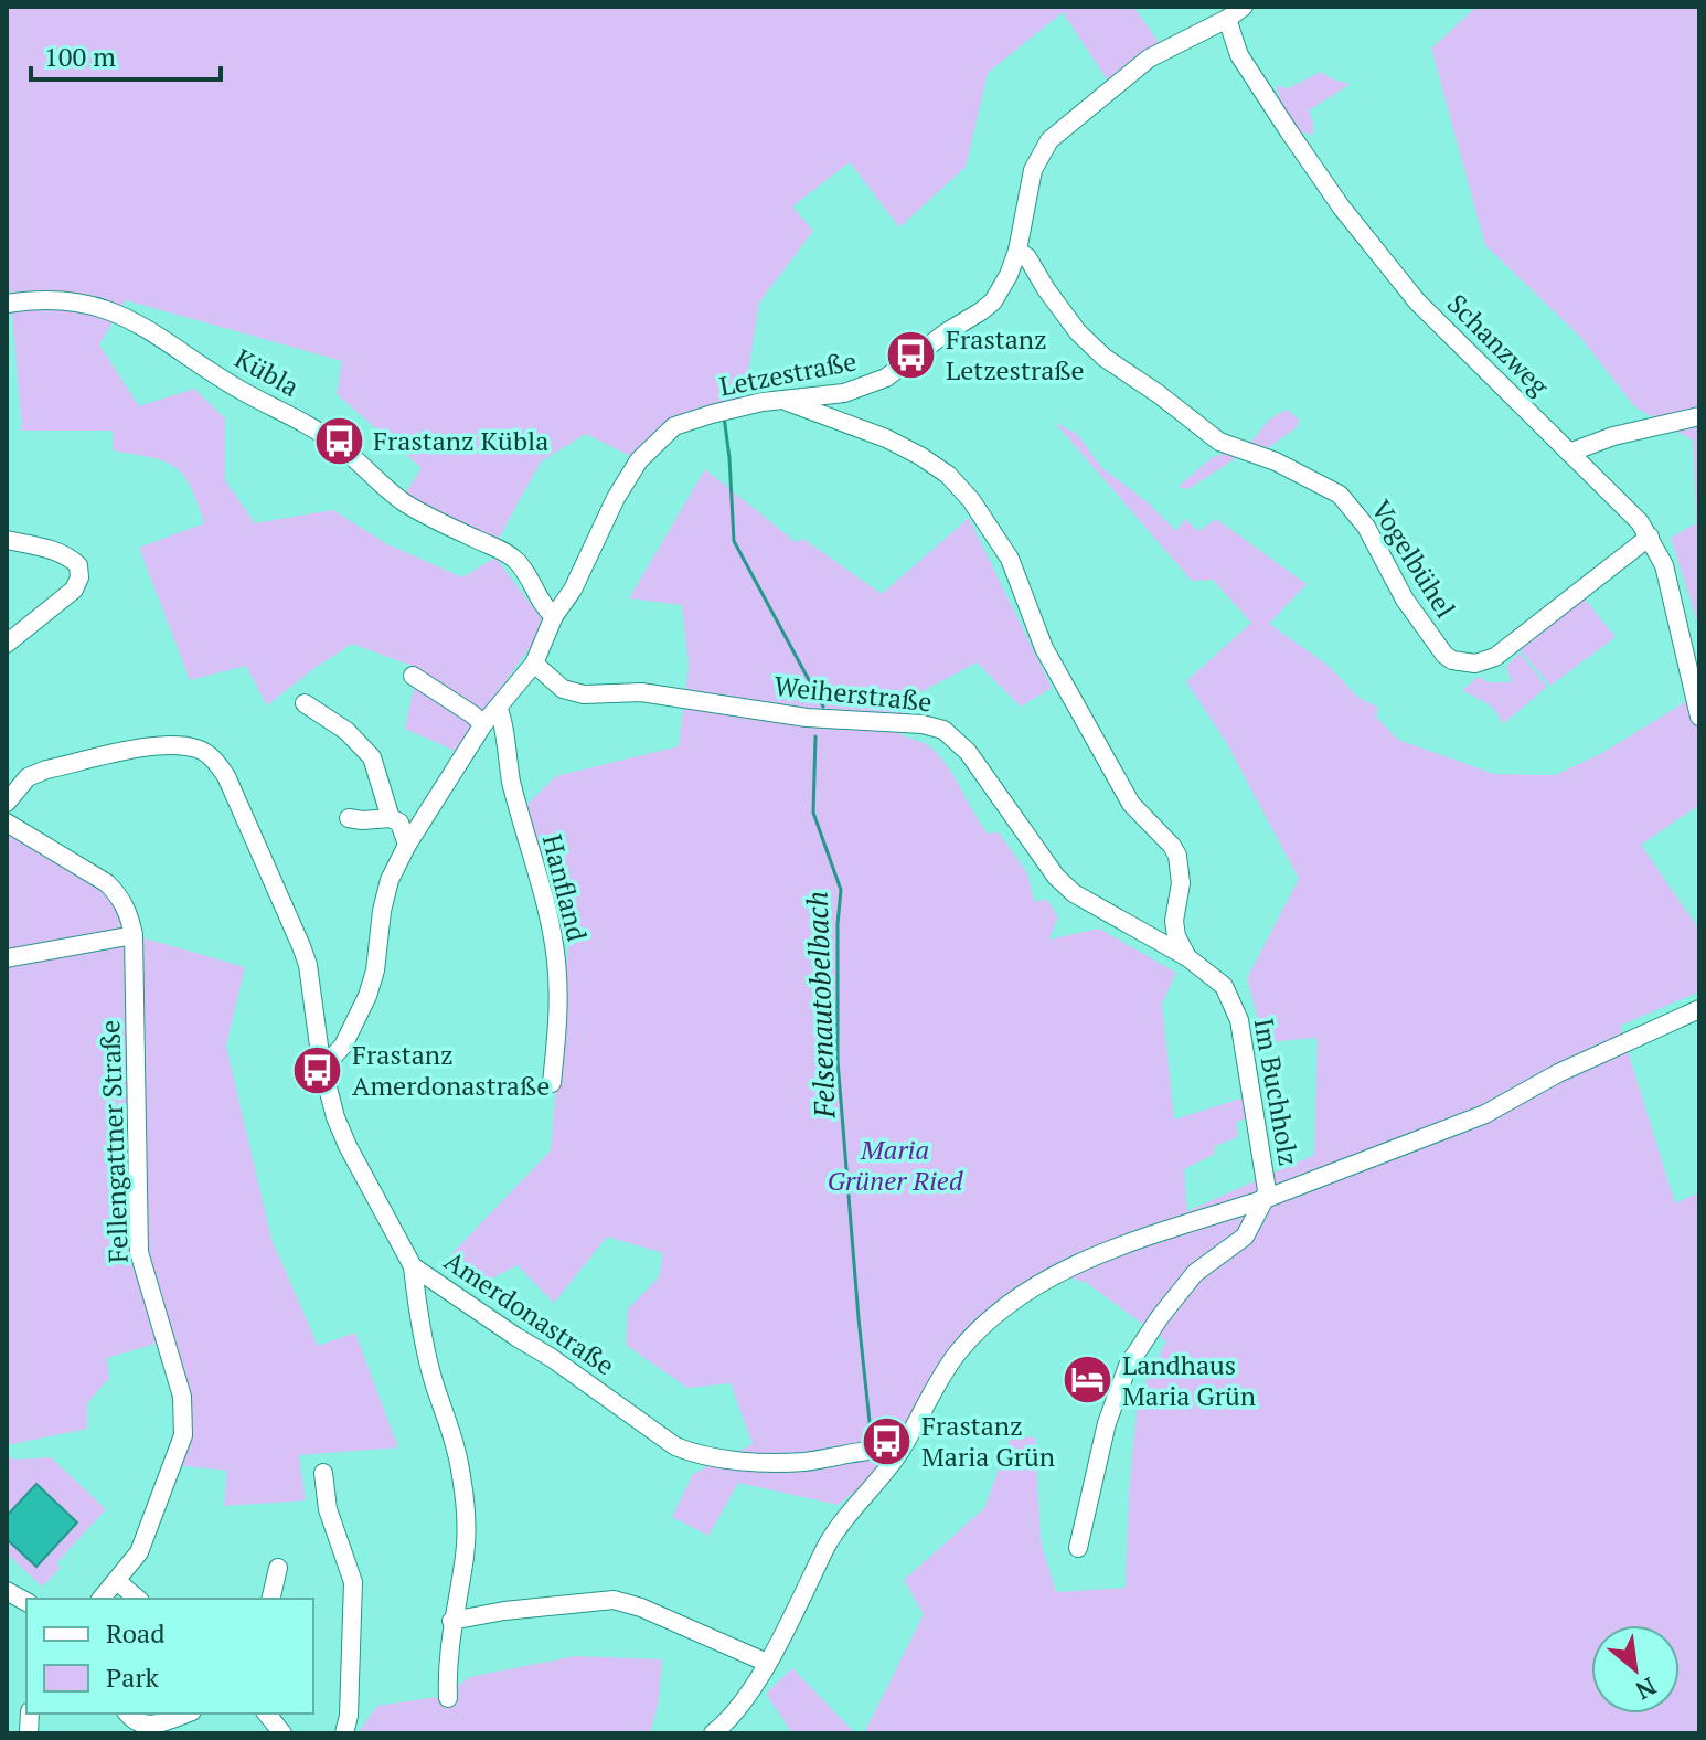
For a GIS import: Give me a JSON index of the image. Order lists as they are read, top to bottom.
{
  "streets": {
    "street": [
      "Schanzweg",
      "Kübla",
      "Letzestraße",
      "Vogelbühel",
      "Weiherstraße",
      "Hanfland",
      "Im Buchholz",
      "Fellengattner Straße",
      "Amerdonastraße"
    ]
  },
  "crossings": [
    ["Schanzweg", "Letzestraße"],
    ["Schanzweg", "Vogelbühel"],
    ["Kübla", "Letzestraße"],
    ["Letzestraße", "Vogelbühel"],
    ["Letzestraße", "Weiherstraße"],
    ["Letzestraße", "Hanfland"],
    ["Letzestraße", "Amerdonastraße"],
    ["Weiherstraße", "Im Buchholz"]
  ],
  "water": ["Felsenautobelbach"],
  "parks": ["Maria Grüner Ried"],
  "places": {
    "bus stop": [
      "Frastanz Letzestraße",
      "Frastanz Kübla",
      "Frastanz Amerdonastraße",
      "Frastanz Maria Grün"
    ],
    "hotel": ["Landhaus Maria Grün"]
  },
  "legend": ["Road", "Park"],
  "scale_bar": "100 m",
  "north": "bottom right"
}
